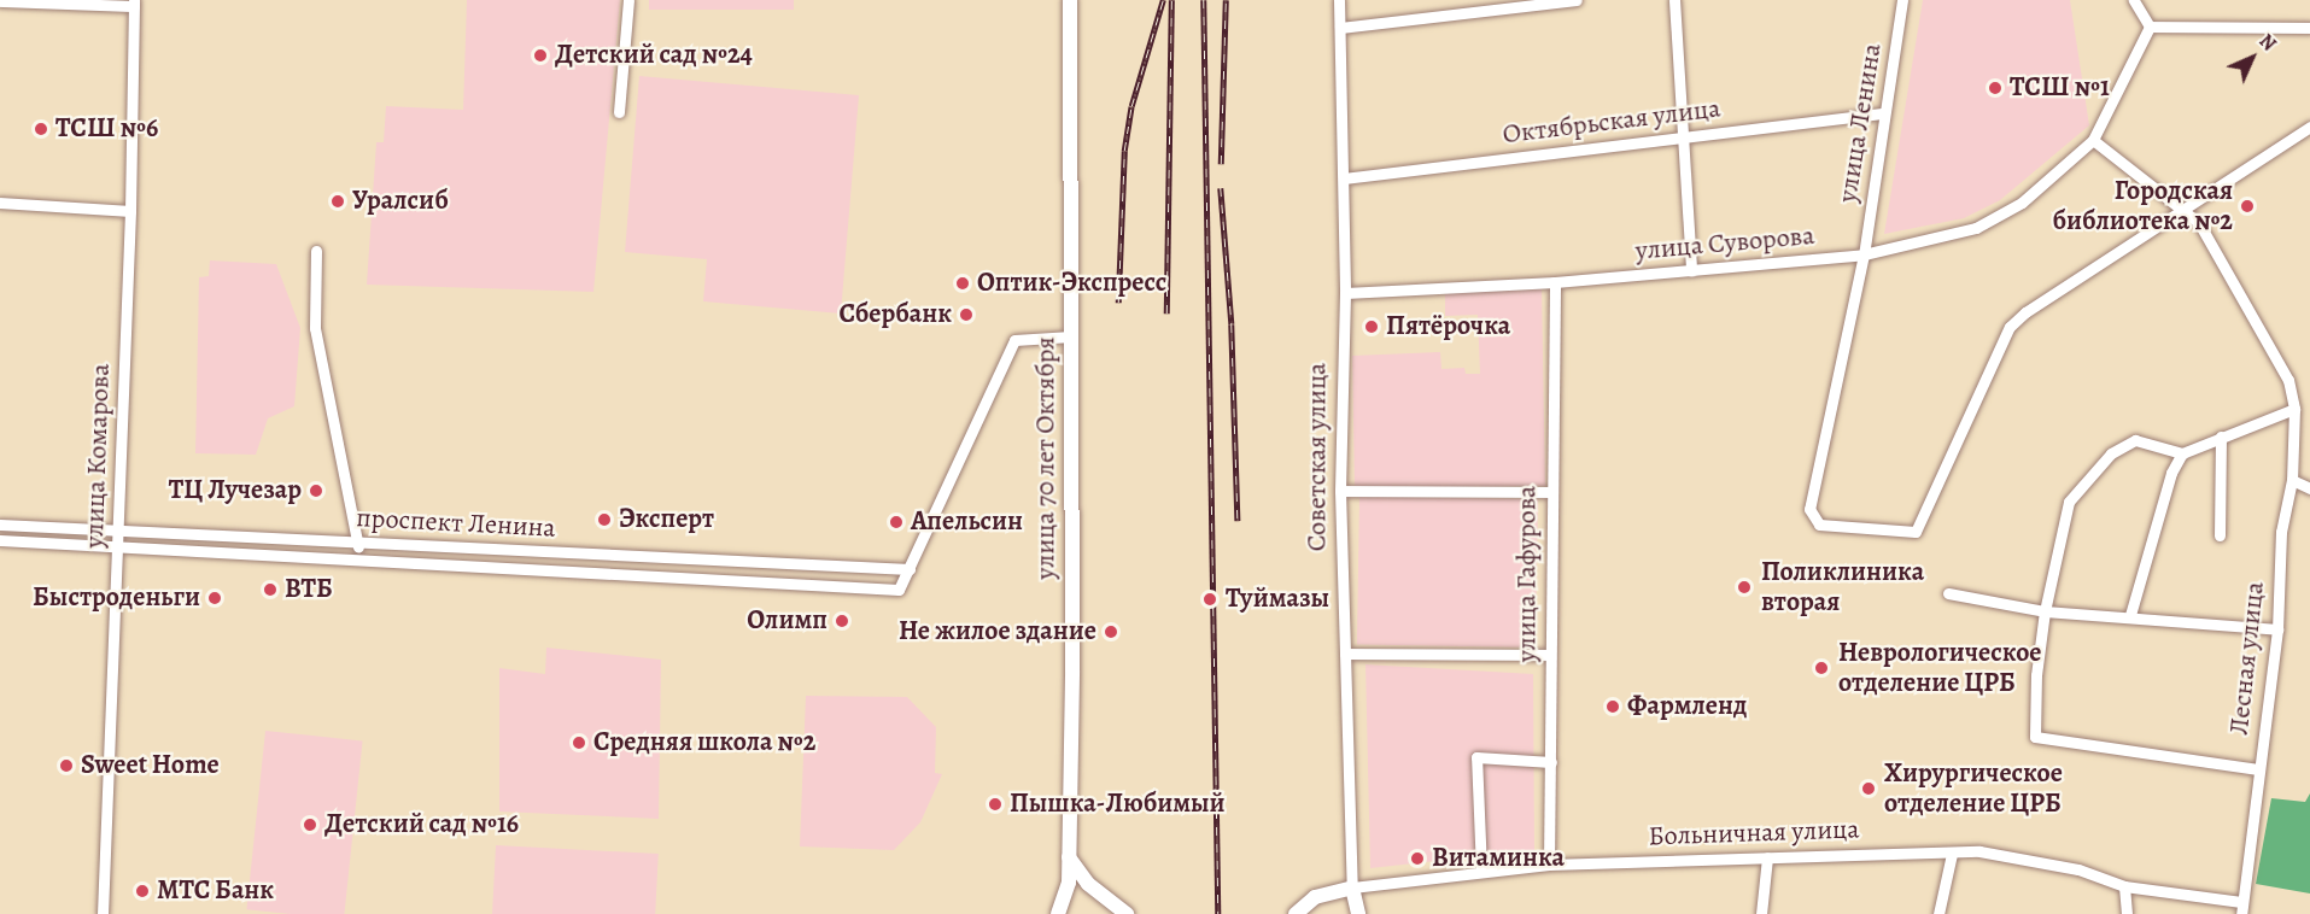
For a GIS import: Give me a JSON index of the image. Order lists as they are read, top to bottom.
{
  "streets": {
    "main road": ["Советская улица", "улица 70 лет Октября"],
    "street": [
      "Октябрьская улица",
      "улица Ленина",
      "улица Суворова",
      "улица Комарова",
      "проспект Ленина",
      "улица Гафурова",
      "Лесная улица",
      "Больничная улица"
    ]
  },
  "crossings": [
    ["Октябрьская улица", "улица Ленина"],
    ["Октябрьская улица", "Советская улица"],
    ["улица Ленина", "улица Суворова"],
    ["улица Ленина", "Лесная улица"],
    ["улица Суворова", "Советская улица"],
    ["улица Суворова", "улица Гафурова"],
    ["улица Суворова", "Лесная улица"],
    ["улица Комарова", "проспект Ленина"],
    ["Советская улица", "Больничная улица"],
    ["улица Гафурова", "Больничная улица"],
    ["Лесная улица", "Больничная улица"]
  ],
  "places": [
    "Детский сад №24",
    "ТСШ №1",
    "ТСШ №6",
    "Уралсиб",
    "Городская библиотека №2",
    "Оптик-Экспресс",
    "Сбербанк",
    "Пятёрочка",
    "ТЦ Лучезар",
    "Эксперт",
    "Апельсин",
    "Поликлиника вторая",
    "ВТБ",
    "Быстроденьги",
    "Туймазы",
    "Олимп",
    "Не жилое здание",
    "Неврологическое отделение ЦРБ",
    "Фармленд",
    "Средняя школа №2",
    "Sweet Home",
    "Хирургическое отделение ЦРБ",
    "Пышка-Любимый",
    "Детский сад №16",
    "Витаминка",
    "МТС Банк"
  ],
  "north": "top right"
}
